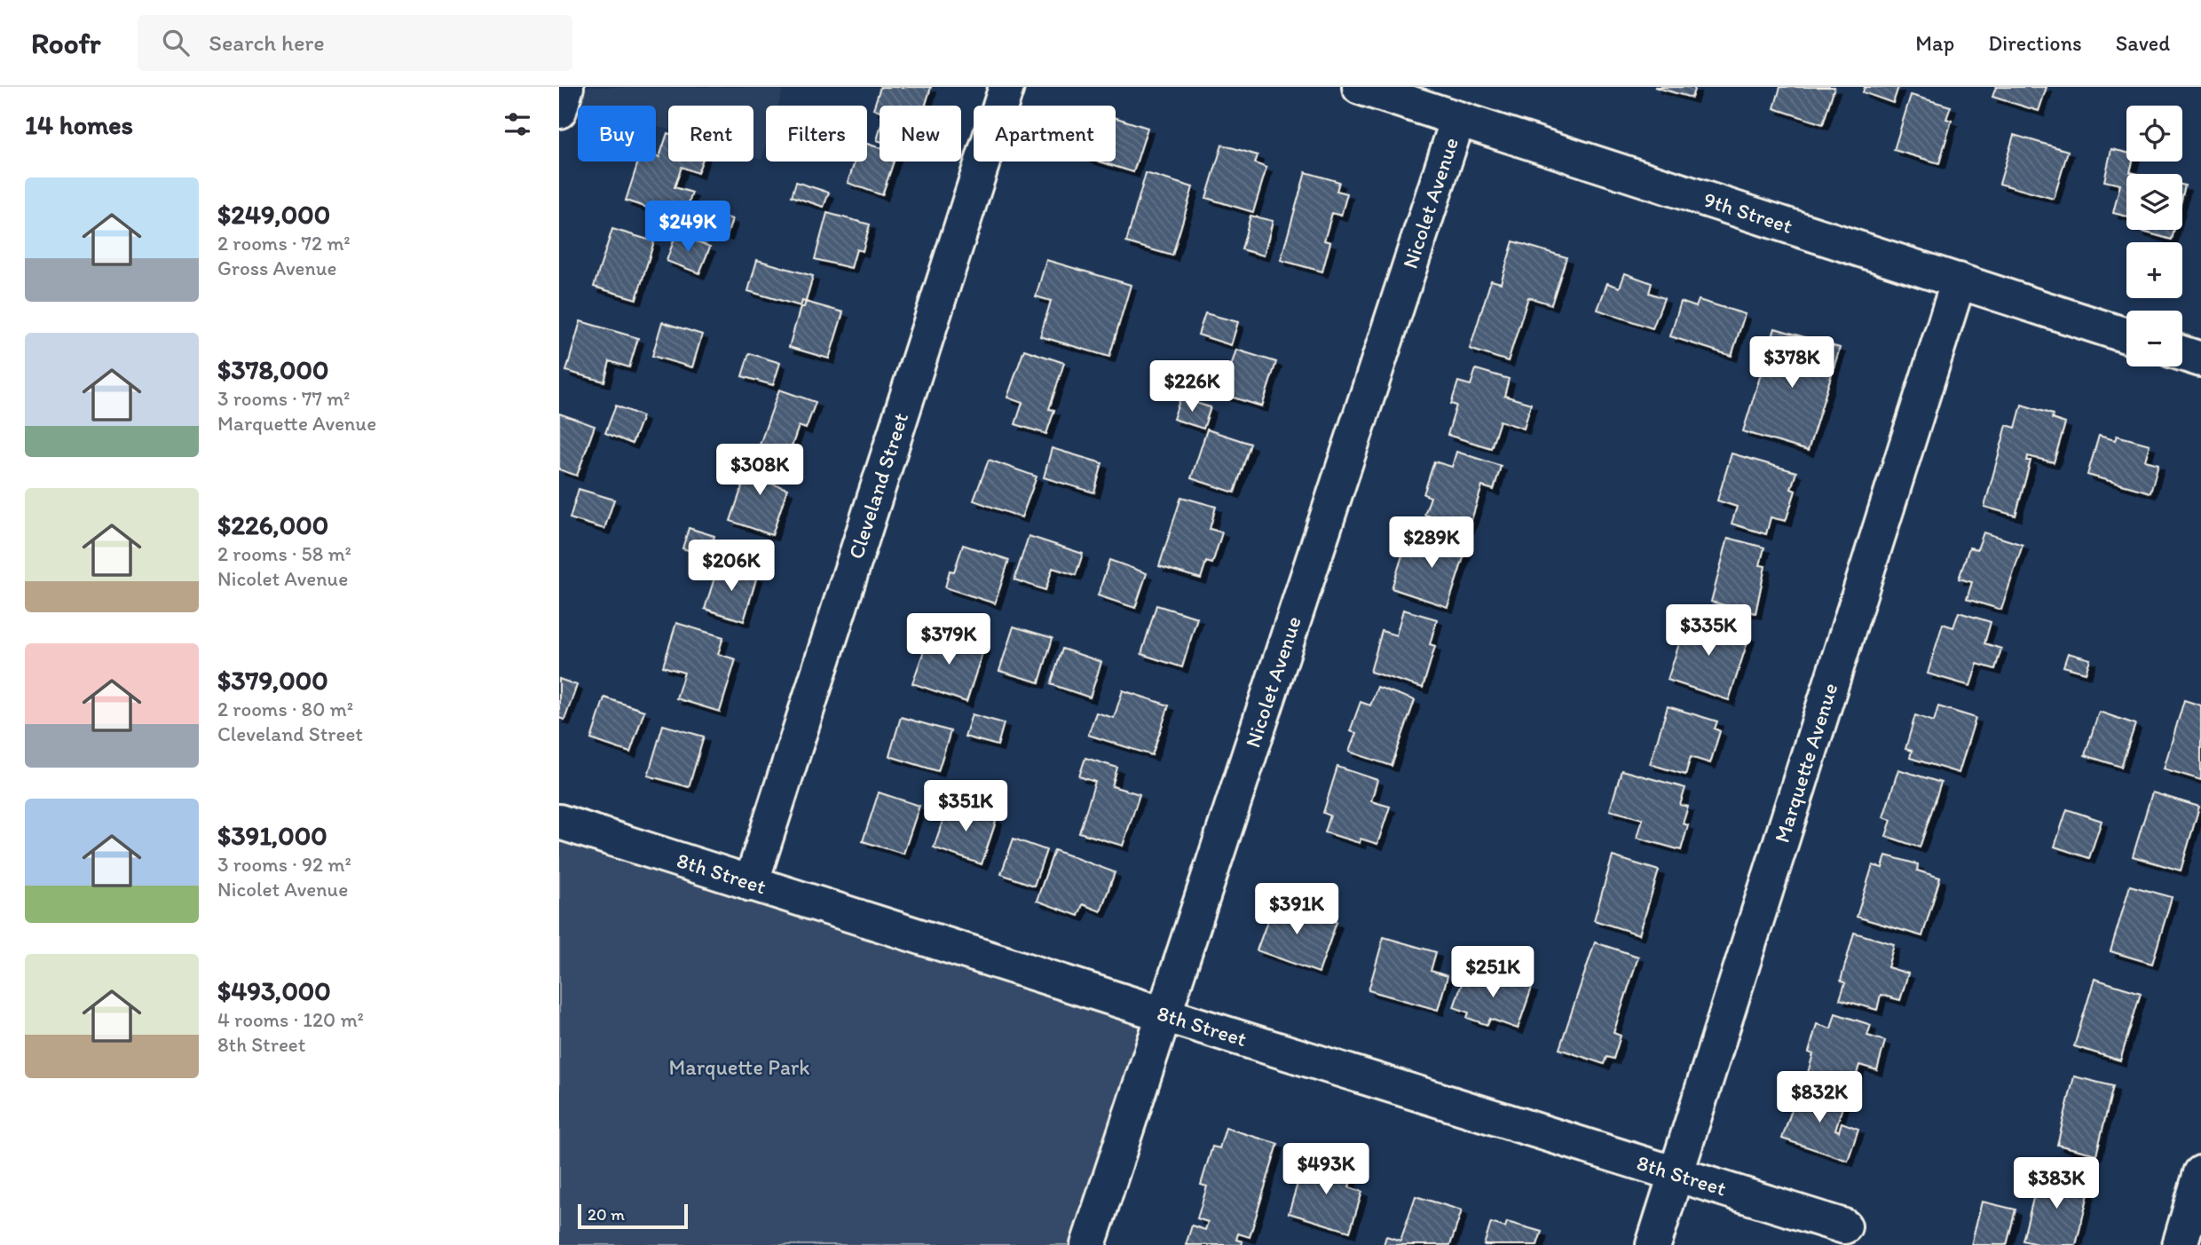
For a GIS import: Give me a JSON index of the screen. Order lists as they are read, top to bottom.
{
  "streets": {
    "street": [
      "Nicolet Avenue",
      "9th Street",
      "Cleveland Street",
      "Marquette Avenue",
      "8th Street"
    ]
  },
  "crossings": [
    ["Nicolet Avenue", "9th Street"],
    ["Nicolet Avenue", "8th Street"],
    ["9th Street", "Marquette Avenue"],
    ["Cleveland Street", "8th Street"],
    ["Marquette Avenue", "8th Street"]
  ],
  "parks": ["Marquette Park"],
  "scale_bar": "20 m",
  "page": {
    "header": "Roofr",
    "search": "Search here",
    "nav": ["Map", "Directions", "Saved"],
    "heading": "14 homes",
    "map_buttons": ["+", "−"],
    "chip": [
      "Buy",
      "Rent",
      "Filters",
      "New",
      "Apartment"
    ],
    "list": [
      {
        "name": "$249,000",
        "note": "2 rooms · 72 m² · Gross Avenue"
      },
      {
        "name": "$378,000",
        "note": "3 rooms · 77 m² · Marquette Avenue"
      },
      {
        "name": "$226,000",
        "note": "2 rooms · 58 m² · Nicolet Avenue"
      },
      {
        "name": "$379,000",
        "note": "2 rooms · 80 m² · Cleveland Street"
      },
      {
        "name": "$391,000",
        "note": "3 rooms · 92 m² · Nicolet Avenue"
      },
      {
        "name": "$493,000",
        "note": "4 rooms · 120 m² · 8th Street"
      }
    ],
    "price": [
      "$249K",
      "$378K",
      "$226K",
      "$308K",
      "$289K",
      "$206K",
      "$335K",
      "$379K",
      "$351K",
      "$391K",
      "$251K",
      "$832K",
      "$493K",
      "$383K"
    ],
    "scale": "20 m"
  }
}
